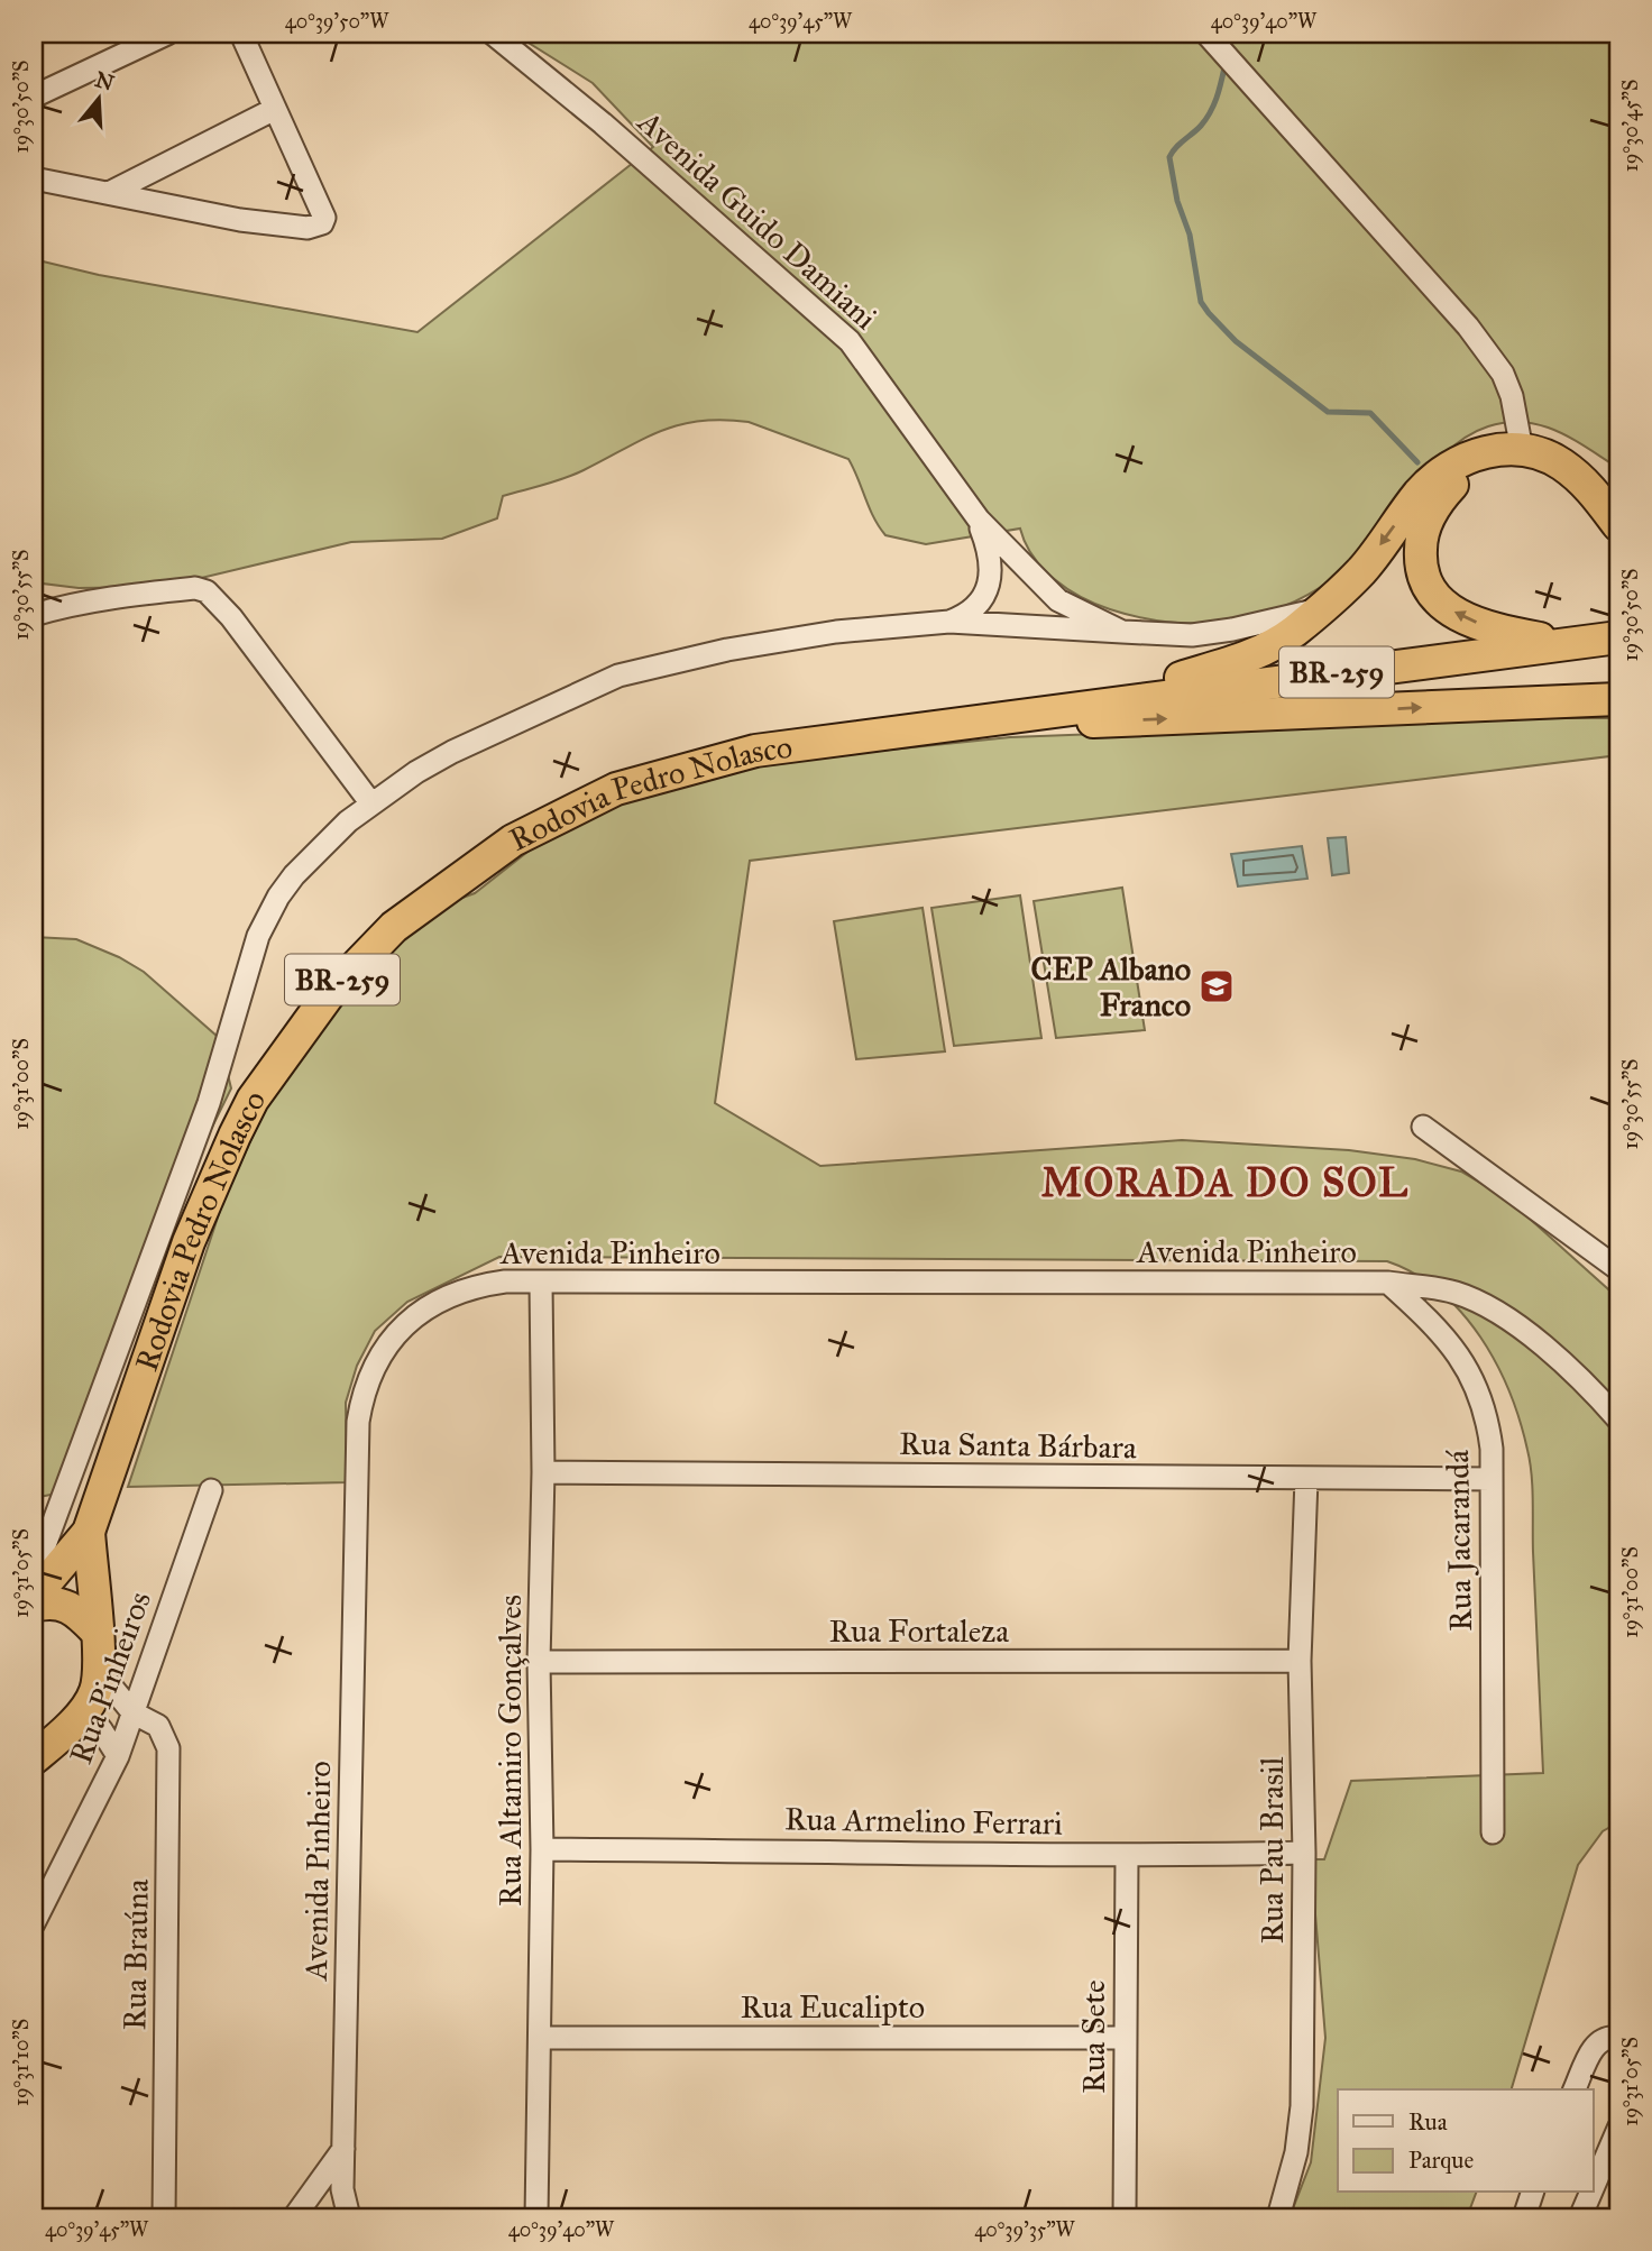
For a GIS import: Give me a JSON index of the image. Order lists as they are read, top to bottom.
{
  "streets": {
    "highway": ["BR-259", "Rodovia Pedro Nolasco"],
    "street": [
      "Avenida Guido Damiani",
      "Avenida Pinheiro",
      "Rua Santa Bárbara",
      "Rua Jacarandá",
      "Rua Fortaleza",
      "Rua Pinheiros",
      "Rua Altamiro Gonçalves",
      "Rua Armelino Ferrari",
      "Rua Pau Brasil",
      "Rua Braúna",
      "Rua Eucalipto",
      "Rua Sete"
    ]
  },
  "crossings": [
    ["Rodovia Pedro Nolasco", "Rua Braúna"],
    ["Avenida Pinheiro", "Rua Jacarandá"],
    ["Avenida Pinheiro", "Rua Altamiro Gonçalves"],
    ["Rua Santa Bárbara", "Rua Jacarandá"],
    ["Rua Santa Bárbara", "Rua Altamiro Gonçalves"],
    ["Rua Santa Bárbara", "Rua Pau Brasil"],
    ["Rua Fortaleza", "Rua Altamiro Gonçalves"],
    ["Rua Fortaleza", "Rua Pau Brasil"],
    ["Rua Pinheiros", "Rua Braúna"],
    ["Rua Altamiro Gonçalves", "Rua Armelino Ferrari"],
    ["Rua Altamiro Gonçalves", "Rua Eucalipto"],
    ["Rua Armelino Ferrari", "Rua Pau Brasil"],
    ["Rua Armelino Ferrari", "Rua Sete"],
    ["Rua Eucalipto", "Rua Sete"]
  ],
  "districts": ["MORADA DO SOL"],
  "places": {
    "school or university": ["CEP Albano Franco"]
  },
  "legend": ["Rua", "Parque"],
  "north": "top",
  "coordinates": [
    "40°39'50\"W",
    "40°39'45\"W",
    "40°39'40\"W",
    "19°30'50\"S",
    "19°30'45\"S",
    "19°30'55\"S",
    "19°31'00\"S",
    "19°31'05\"S",
    "19°31'10\"S",
    "40°39'35\"W"
  ]
}
